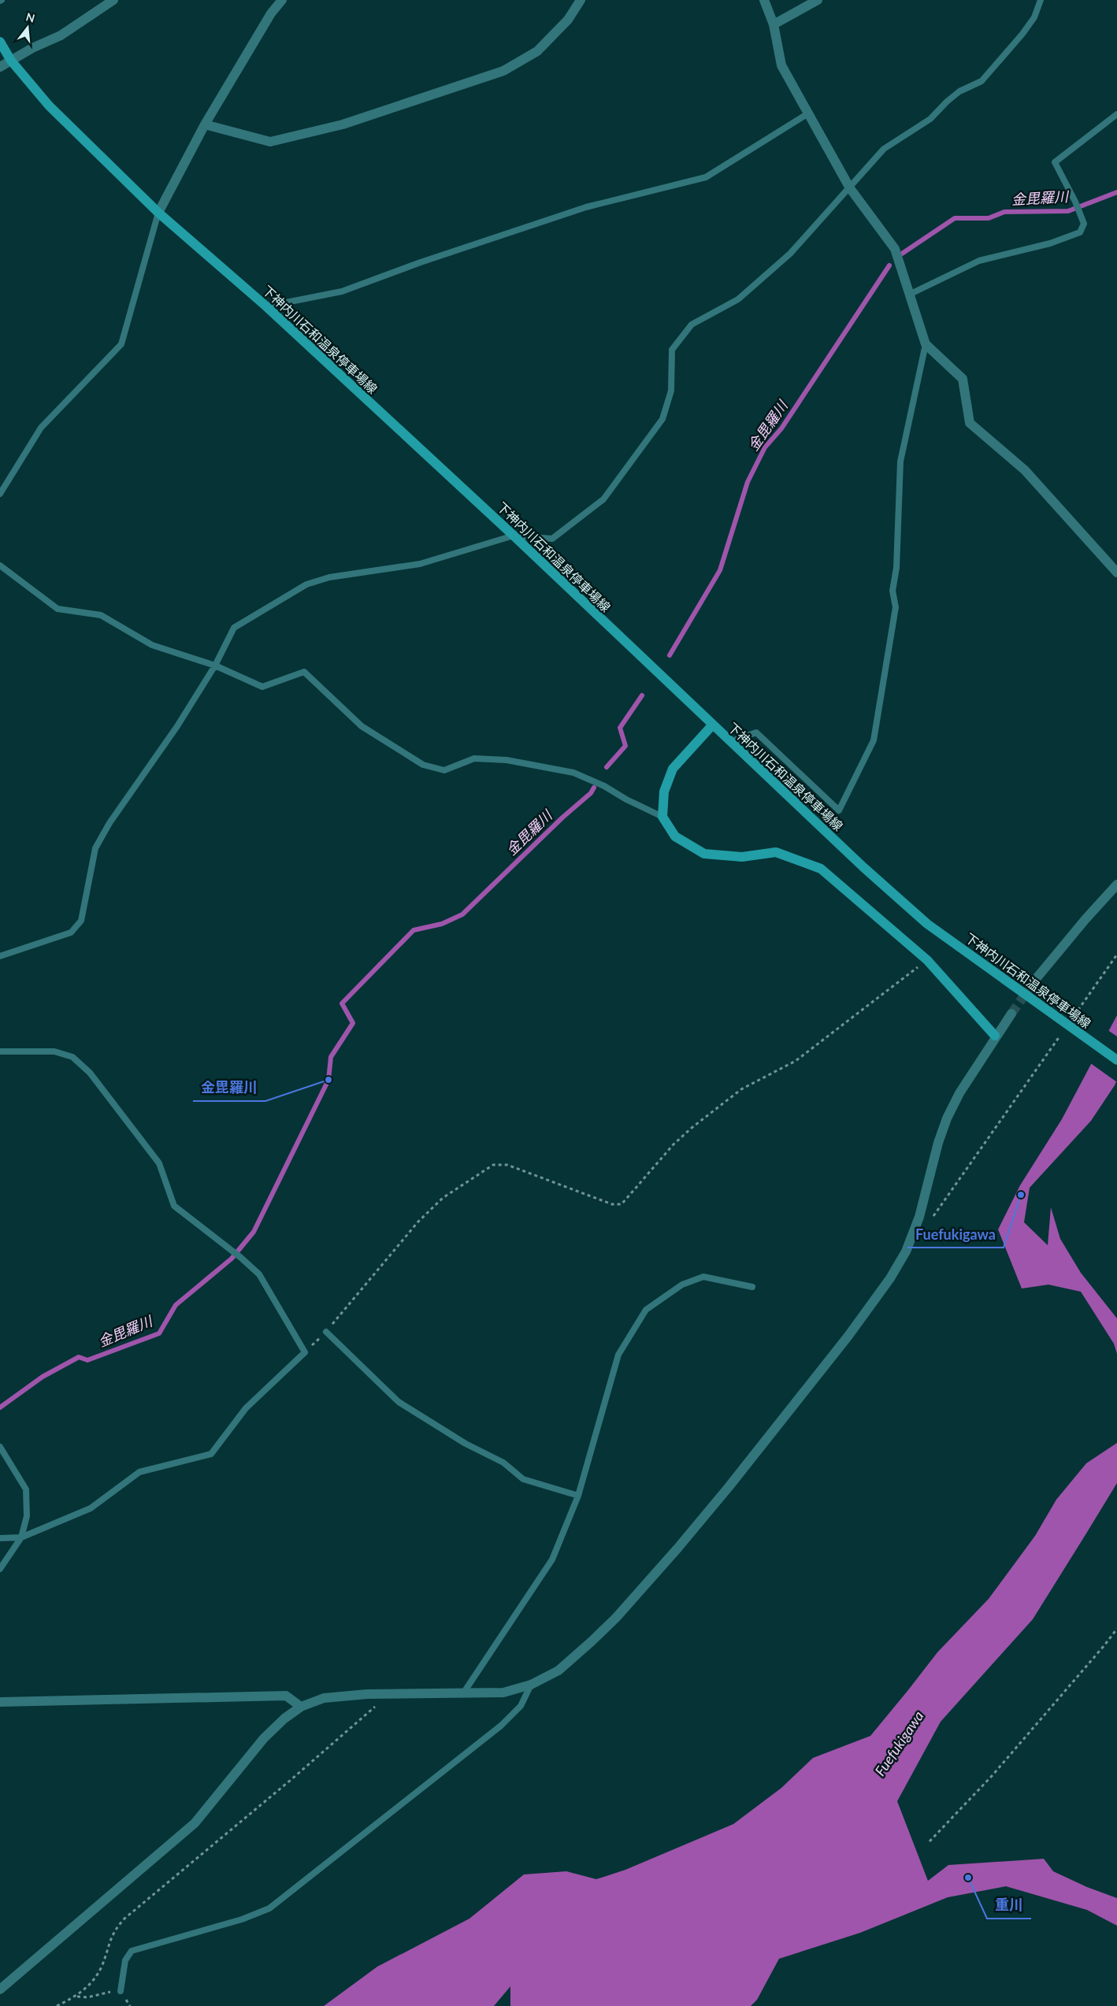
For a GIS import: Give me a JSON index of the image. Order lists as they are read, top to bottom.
{
  "streets": {
    "main road": ["下神内川石和温泉停車場線"]
  },
  "water": ["金毘羅川", "Fuefukigawa"],
  "places": ["金毘羅川", "Fuefukigawa", "重川"],
  "north": "top"
}
